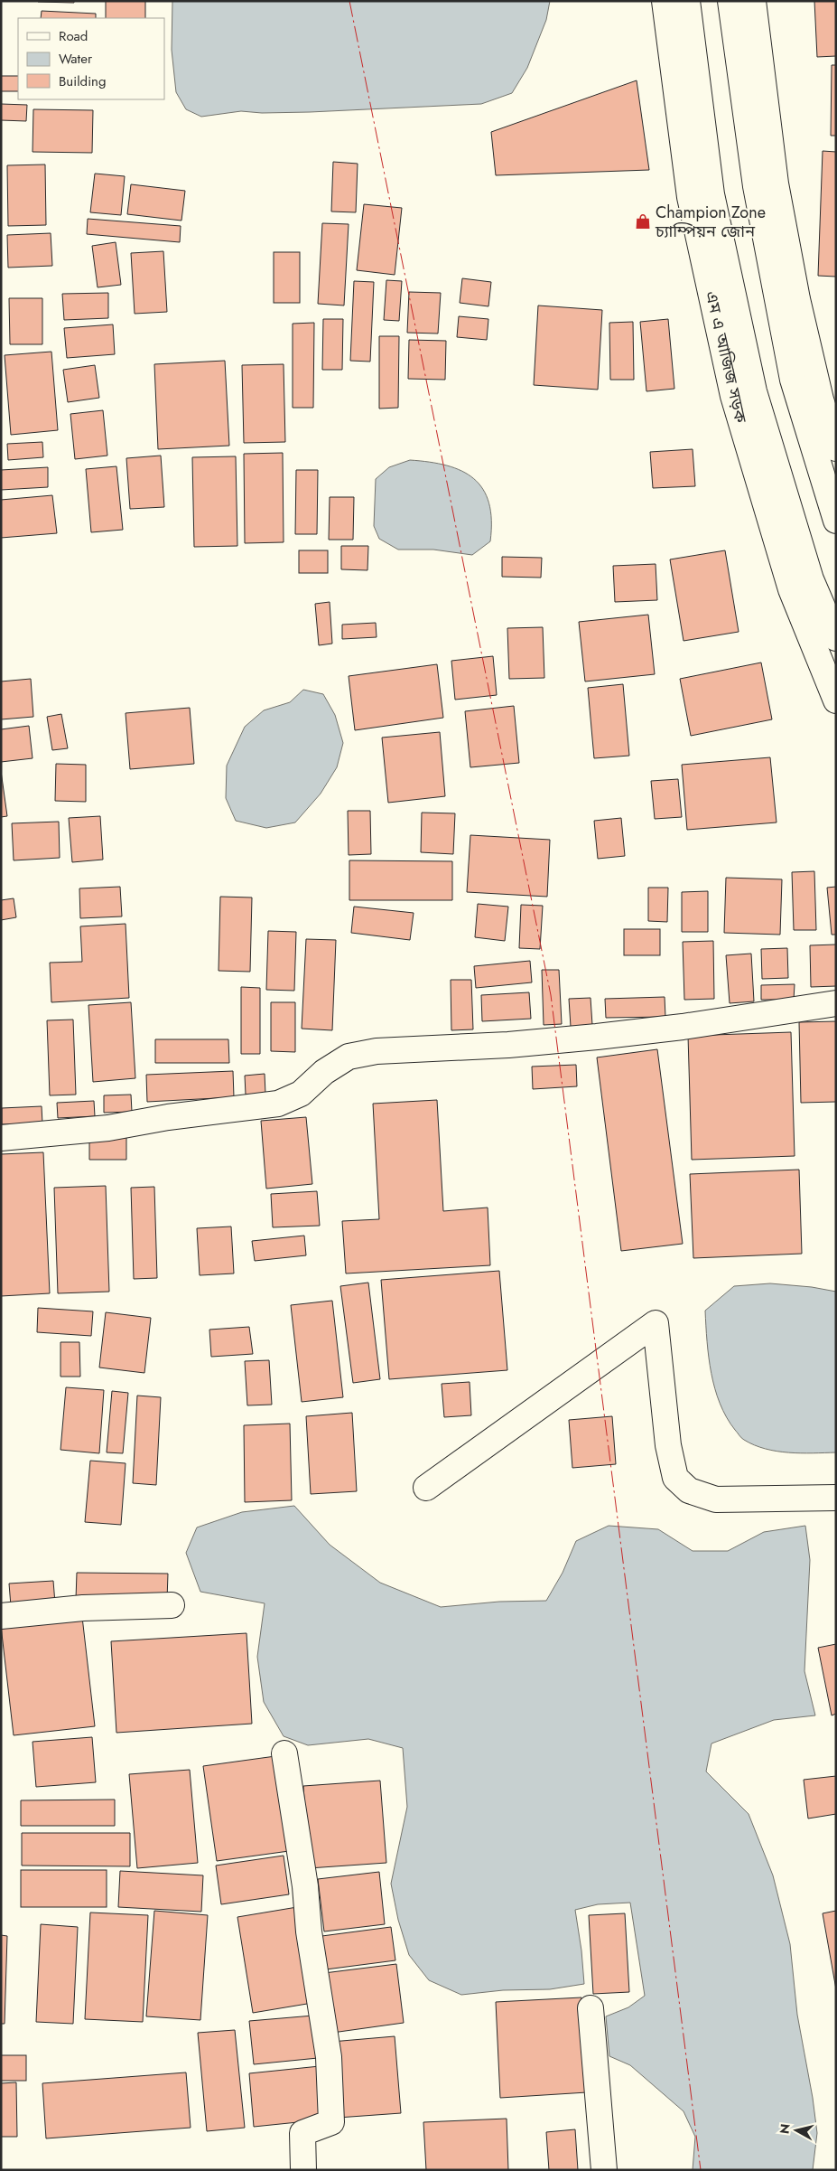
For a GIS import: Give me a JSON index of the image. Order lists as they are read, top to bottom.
{
  "streets": {
    "main road": ["এম এ আজিজ সড়ক"]
  },
  "places": {
    "shop": ["Champion Zone চ্যাম্পিয়ন জোন"]
  },
  "legend": ["Road", "Water", "Building"],
  "north": "left"
}
